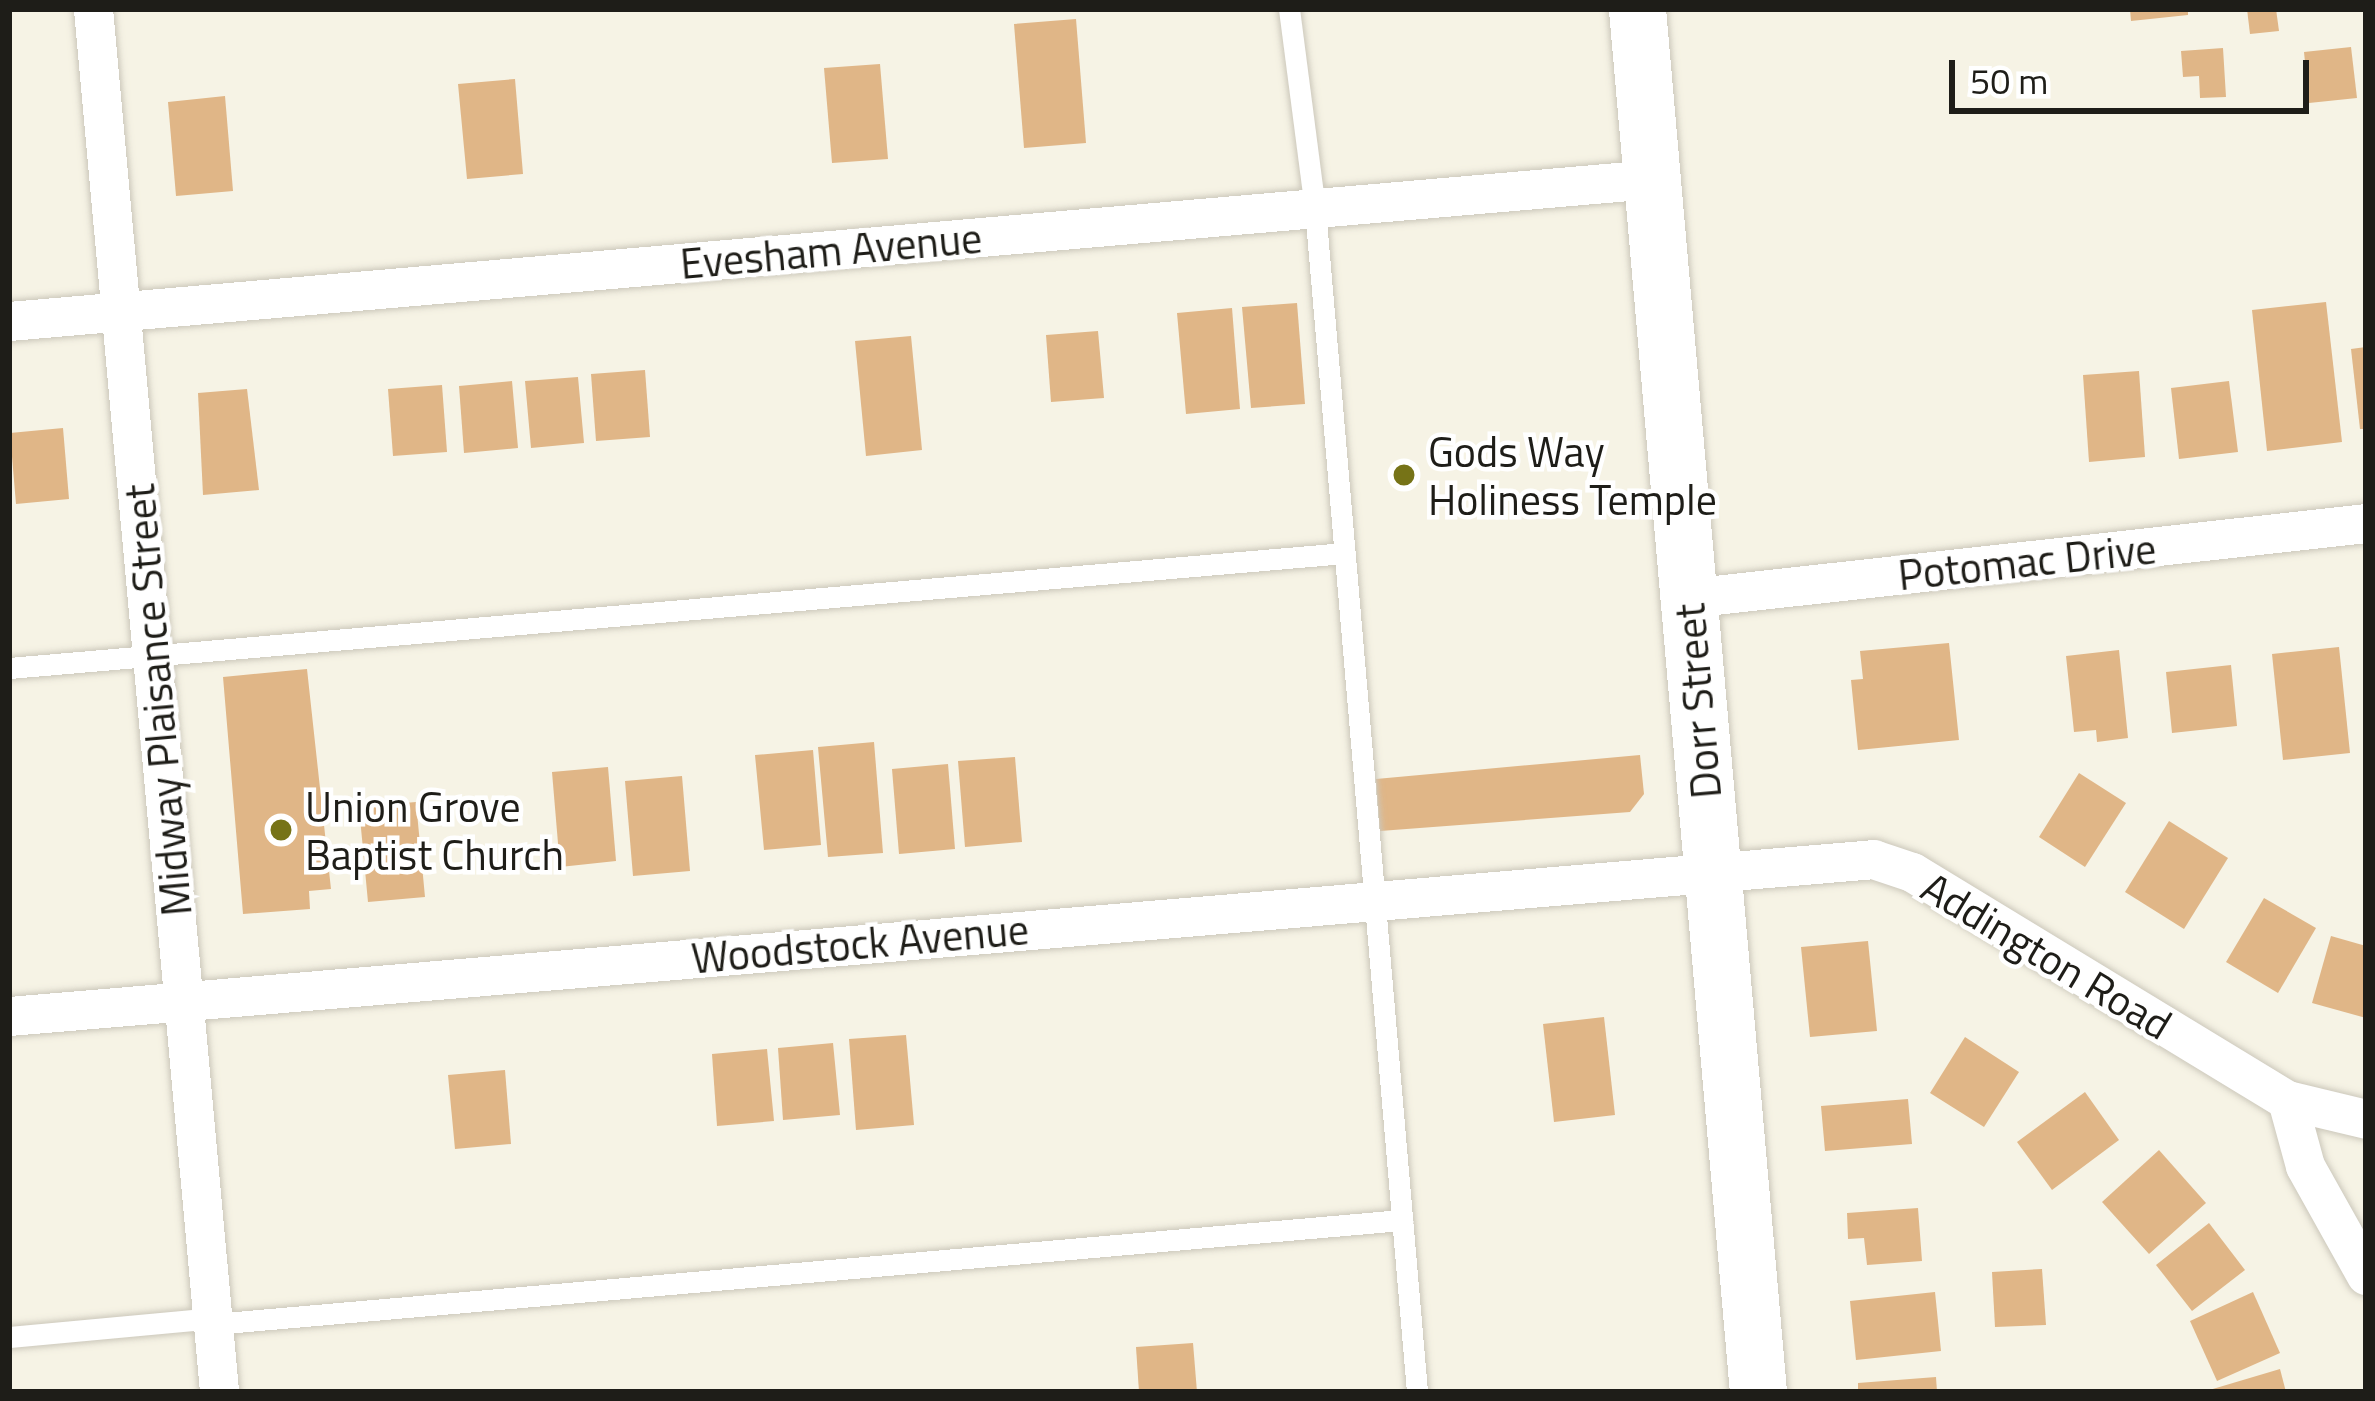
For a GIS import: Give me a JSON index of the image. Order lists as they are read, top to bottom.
{
  "streets": {
    "main road": ["Dorr Street"],
    "street": [
      "Evesham Avenue",
      "Potomac Drive",
      "Midway Plaisance Street",
      "Woodstock Avenue",
      "Addington Road"
    ]
  },
  "crossings": [
    ["Evesham Avenue", "Midway Plaisance Street"],
    ["Evesham Avenue", "Dorr Street"],
    ["Potomac Drive", "Dorr Street"],
    ["Midway Plaisance Street", "Woodstock Avenue"],
    ["Dorr Street", "Woodstock Avenue"],
    ["Dorr Street", "Addington Road"],
    ["Woodstock Avenue", "Addington Road"]
  ],
  "places": ["Gods Way Holiness Temple", "Union Grove Baptist Church"],
  "scale_bar": "50 m"
}
